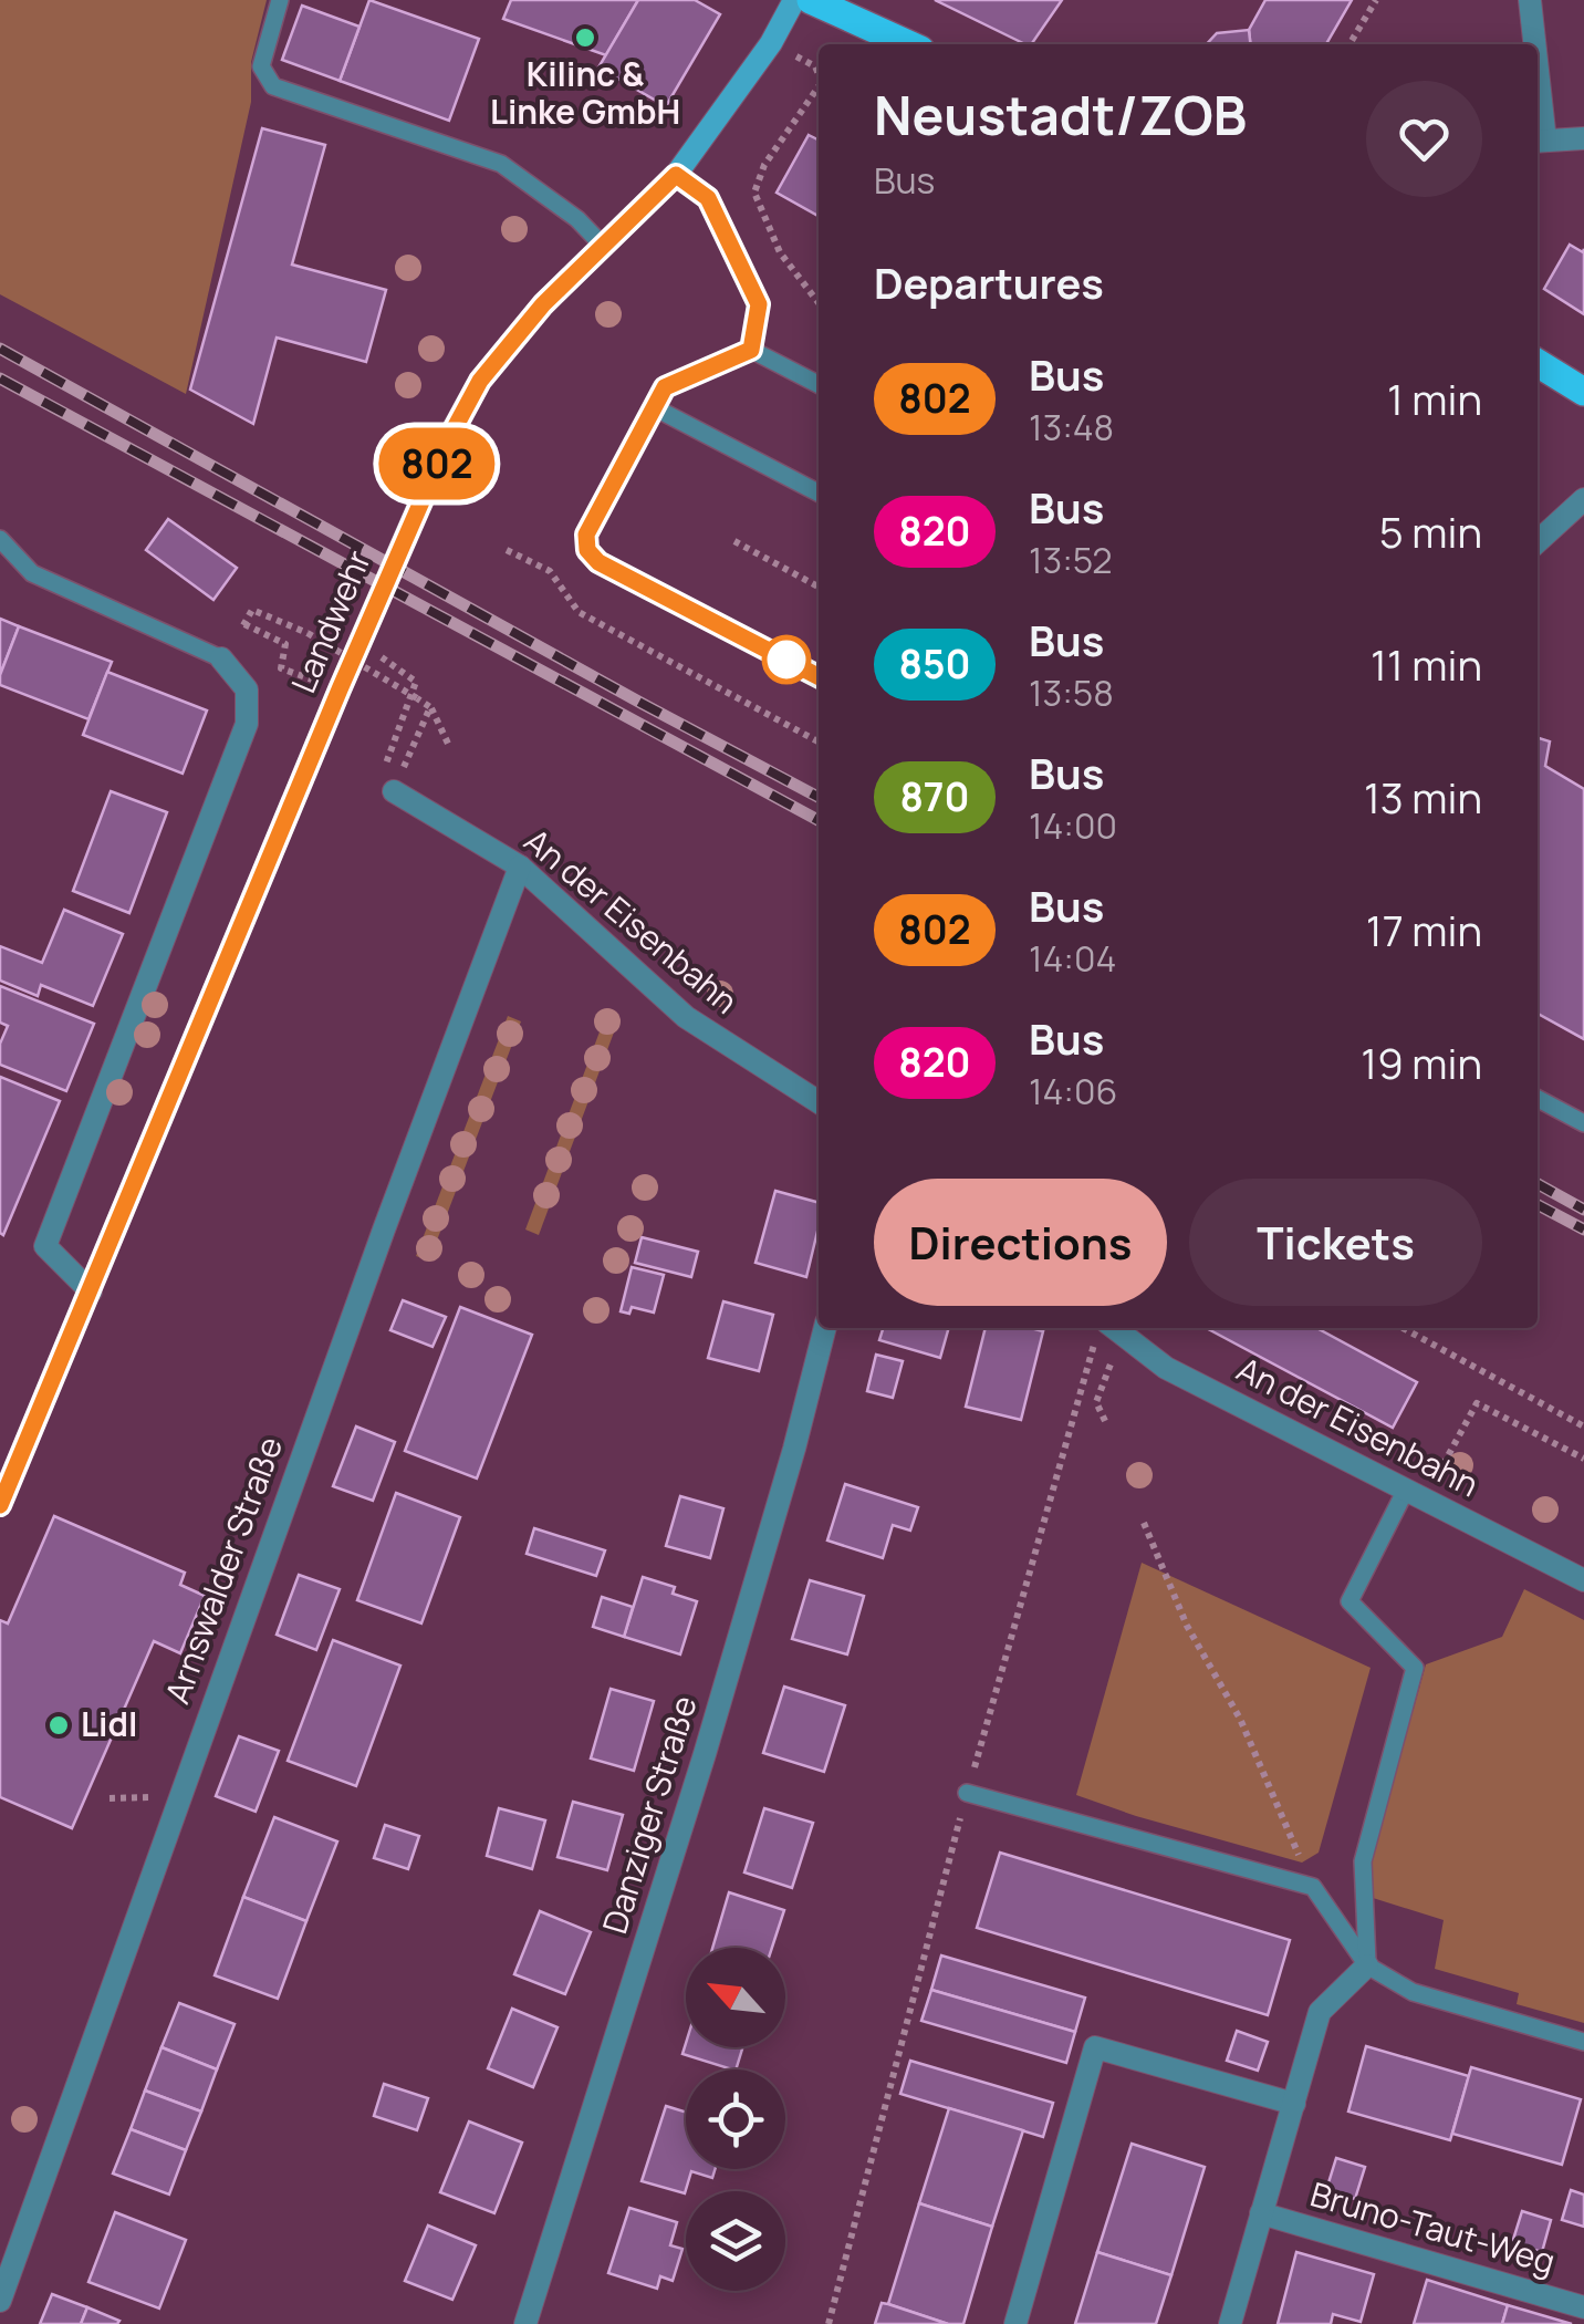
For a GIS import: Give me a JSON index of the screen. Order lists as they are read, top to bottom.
{
  "streets": {
    "street": [
      "Landwehr",
      "An der Eisenbahn",
      "Arnswalder Straße",
      "Danziger Straße",
      "Bruno-Taut-Weg"
    ]
  },
  "crossings": [
    ["An der Eisenbahn", "Arnswalder Straße"]
  ],
  "places": ["Kilinc & Linke GmbH", "Lidl"],
  "lines": ["bus line 802"],
  "north": "top left",
  "page": {
    "on_map": "802",
    "heading": [
      ["Neustadt/ZOB", "Bus"],
      "Departures"
    ],
    "list": [
      {
        "mark": "802",
        "name": "Bus",
        "note": "13:48",
        "value": "1 min"
      },
      {
        "mark": "820",
        "name": "Bus",
        "note": "13:52",
        "value": "5 min"
      },
      {
        "mark": "850",
        "name": "Bus",
        "note": "13:58",
        "value": "11 min"
      },
      {
        "mark": "870",
        "name": "Bus",
        "note": "14:00",
        "value": "13 min"
      },
      {
        "mark": "802",
        "name": "Bus",
        "note": "14:04",
        "value": "17 min"
      },
      {
        "mark": "820",
        "name": "Bus",
        "note": "14:06",
        "value": "19 min"
      }
    ],
    "buttons": ["Directions", "Tickets"]
  }
}
